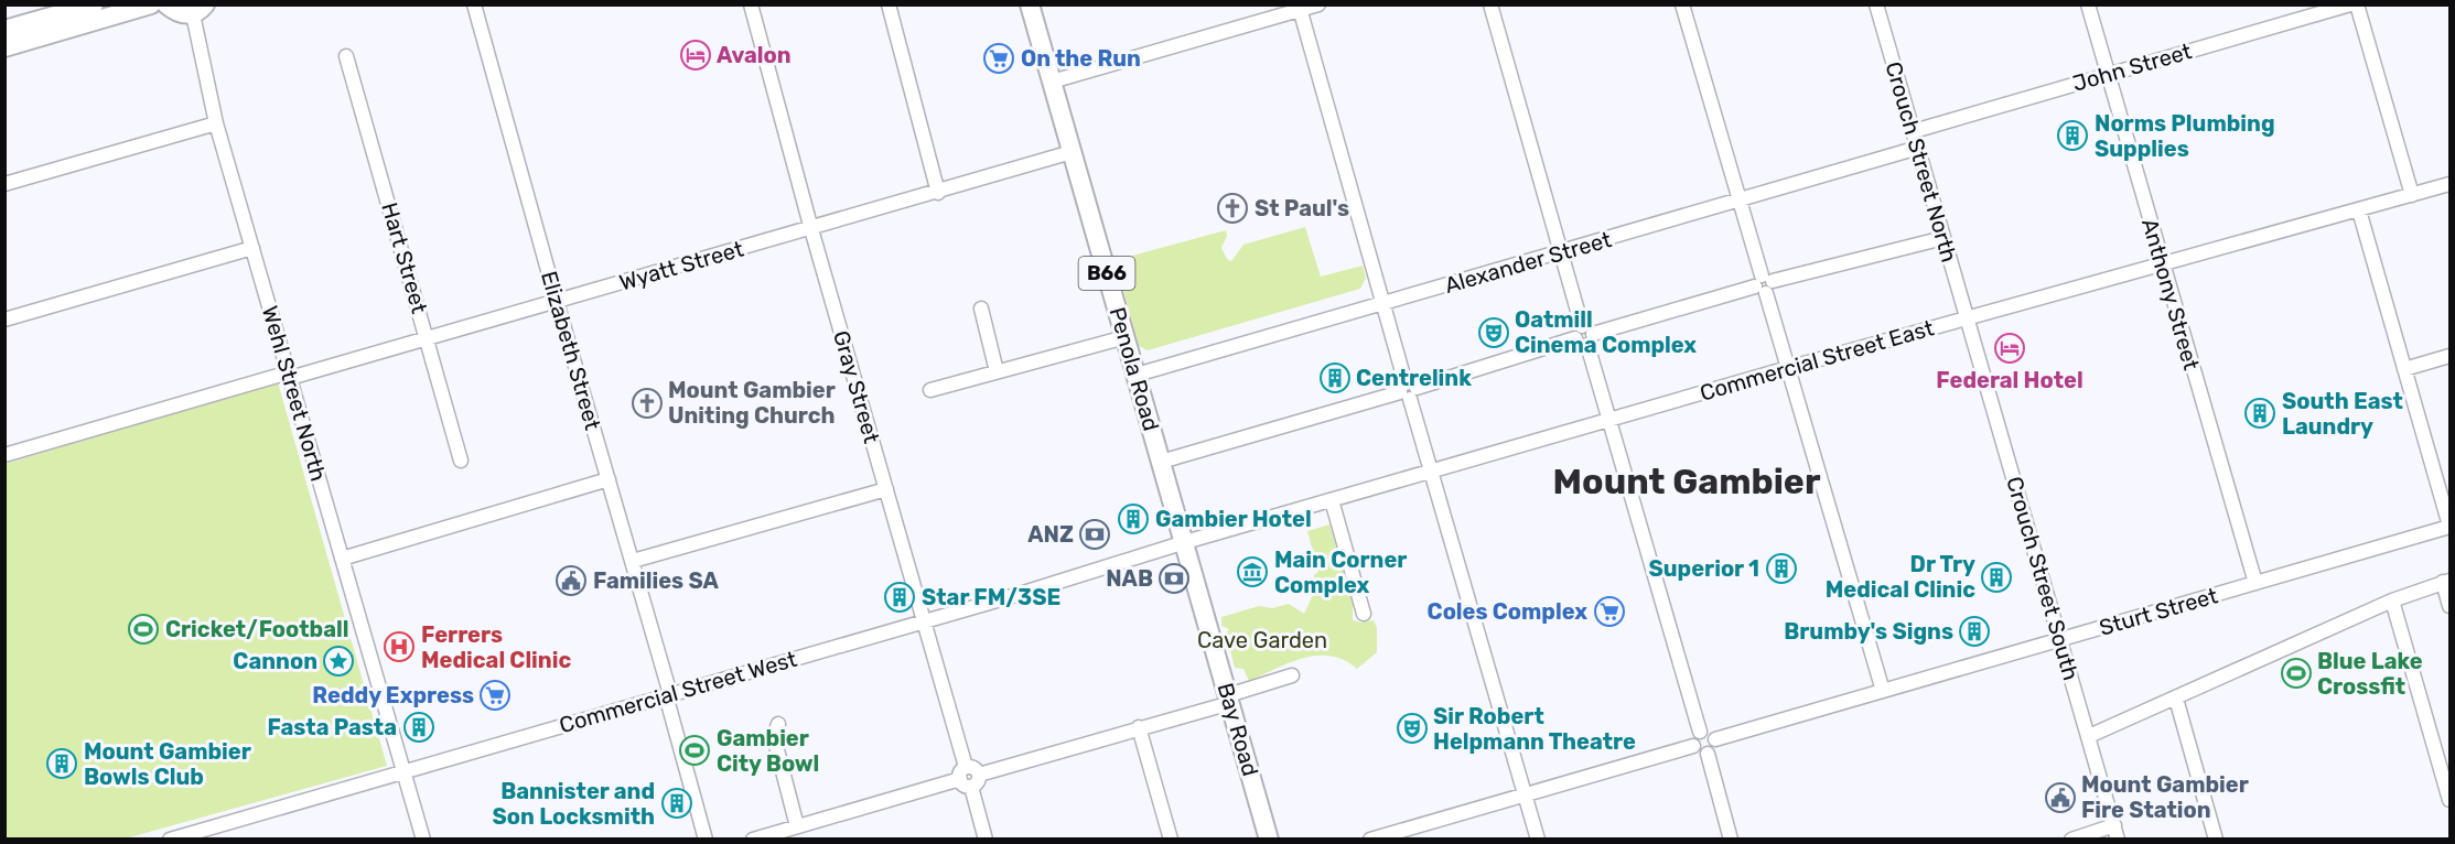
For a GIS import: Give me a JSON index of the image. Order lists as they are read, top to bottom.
{
  "streets": {
    "main road": ["B66", "Penola Road", "Bay Road"],
    "street": [
      "John Street",
      "Crouch Street North",
      "Hart Street",
      "Alexander Street",
      "Wyatt Street",
      "Anthony Street",
      "Elizabeth Street",
      "Commercial Street East",
      "Gray Street",
      "Wehl Street North",
      "Crouch Street South",
      "Sturt Street",
      "Commercial Street West"
    ]
  },
  "crossings": [
    ["John Street", "Crouch Street North"],
    ["John Street", "Anthony Street"],
    ["Crouch Street North", "Alexander Street"],
    ["Crouch Street North", "Commercial Street East"],
    ["Crouch Street North", "Crouch Street South"],
    ["Hart Street", "Wyatt Street"],
    ["Alexander Street", "Penola Road"],
    ["Wyatt Street", "Elizabeth Street"],
    ["Wyatt Street", "Penola Road"],
    ["Wyatt Street", "Gray Street"],
    ["Wyatt Street", "Wehl Street North"],
    ["Anthony Street", "Commercial Street East"],
    ["Anthony Street", "Sturt Street"],
    ["Elizabeth Street", "Commercial Street West"],
    ["Commercial Street East", "Penola Road"],
    ["Commercial Street East", "Crouch Street South"],
    ["Commercial Street East", "Commercial Street West"],
    ["Commercial Street East", "Bay Road"],
    ["Penola Road", "Commercial Street West"],
    ["Penola Road", "Bay Road"],
    ["Gray Street", "Commercial Street West"],
    ["Wehl Street North", "Commercial Street West"],
    ["Crouch Street South", "Sturt Street"],
    ["Commercial Street West", "Bay Road"]
  ],
  "districts": ["Mount Gambier"],
  "parks": ["Cave Garden"],
  "places": {
    "hotel": ["Avalon", "Federal Hotel"],
    "supermarket": ["On the Run", "Coles Complex", "Reddy Express"],
    "building": [
      "Norms Plumbing Supplies",
      "Centrelink",
      "South East Laundry",
      "Gambier Hotel",
      "Superior 1",
      "Dr Try Medical Clinic",
      "Star FM/3SE",
      "Brumby's Signs",
      "Fasta Pasta",
      "Mount Gambier Bowls Club",
      "Bannister and Son Locksmith"
    ],
    "church": ["St Paul's", "Mount Gambier Uniting Church"],
    "theatre": ["Oatmill Cinema Complex", "Sir Robert Helpmann Theatre"],
    "bank": ["ANZ", "NAB"],
    "museum": ["Main Corner Complex"],
    "public building": ["Families SA", "Mount Gambier Fire Station"],
    "sports": ["Cricket/Football", "Blue Lake Crossfit", "Gambier City Bowl"],
    "hospital": ["Ferrers Medical Clinic"],
    "place": ["Cannon"]
  }
}
